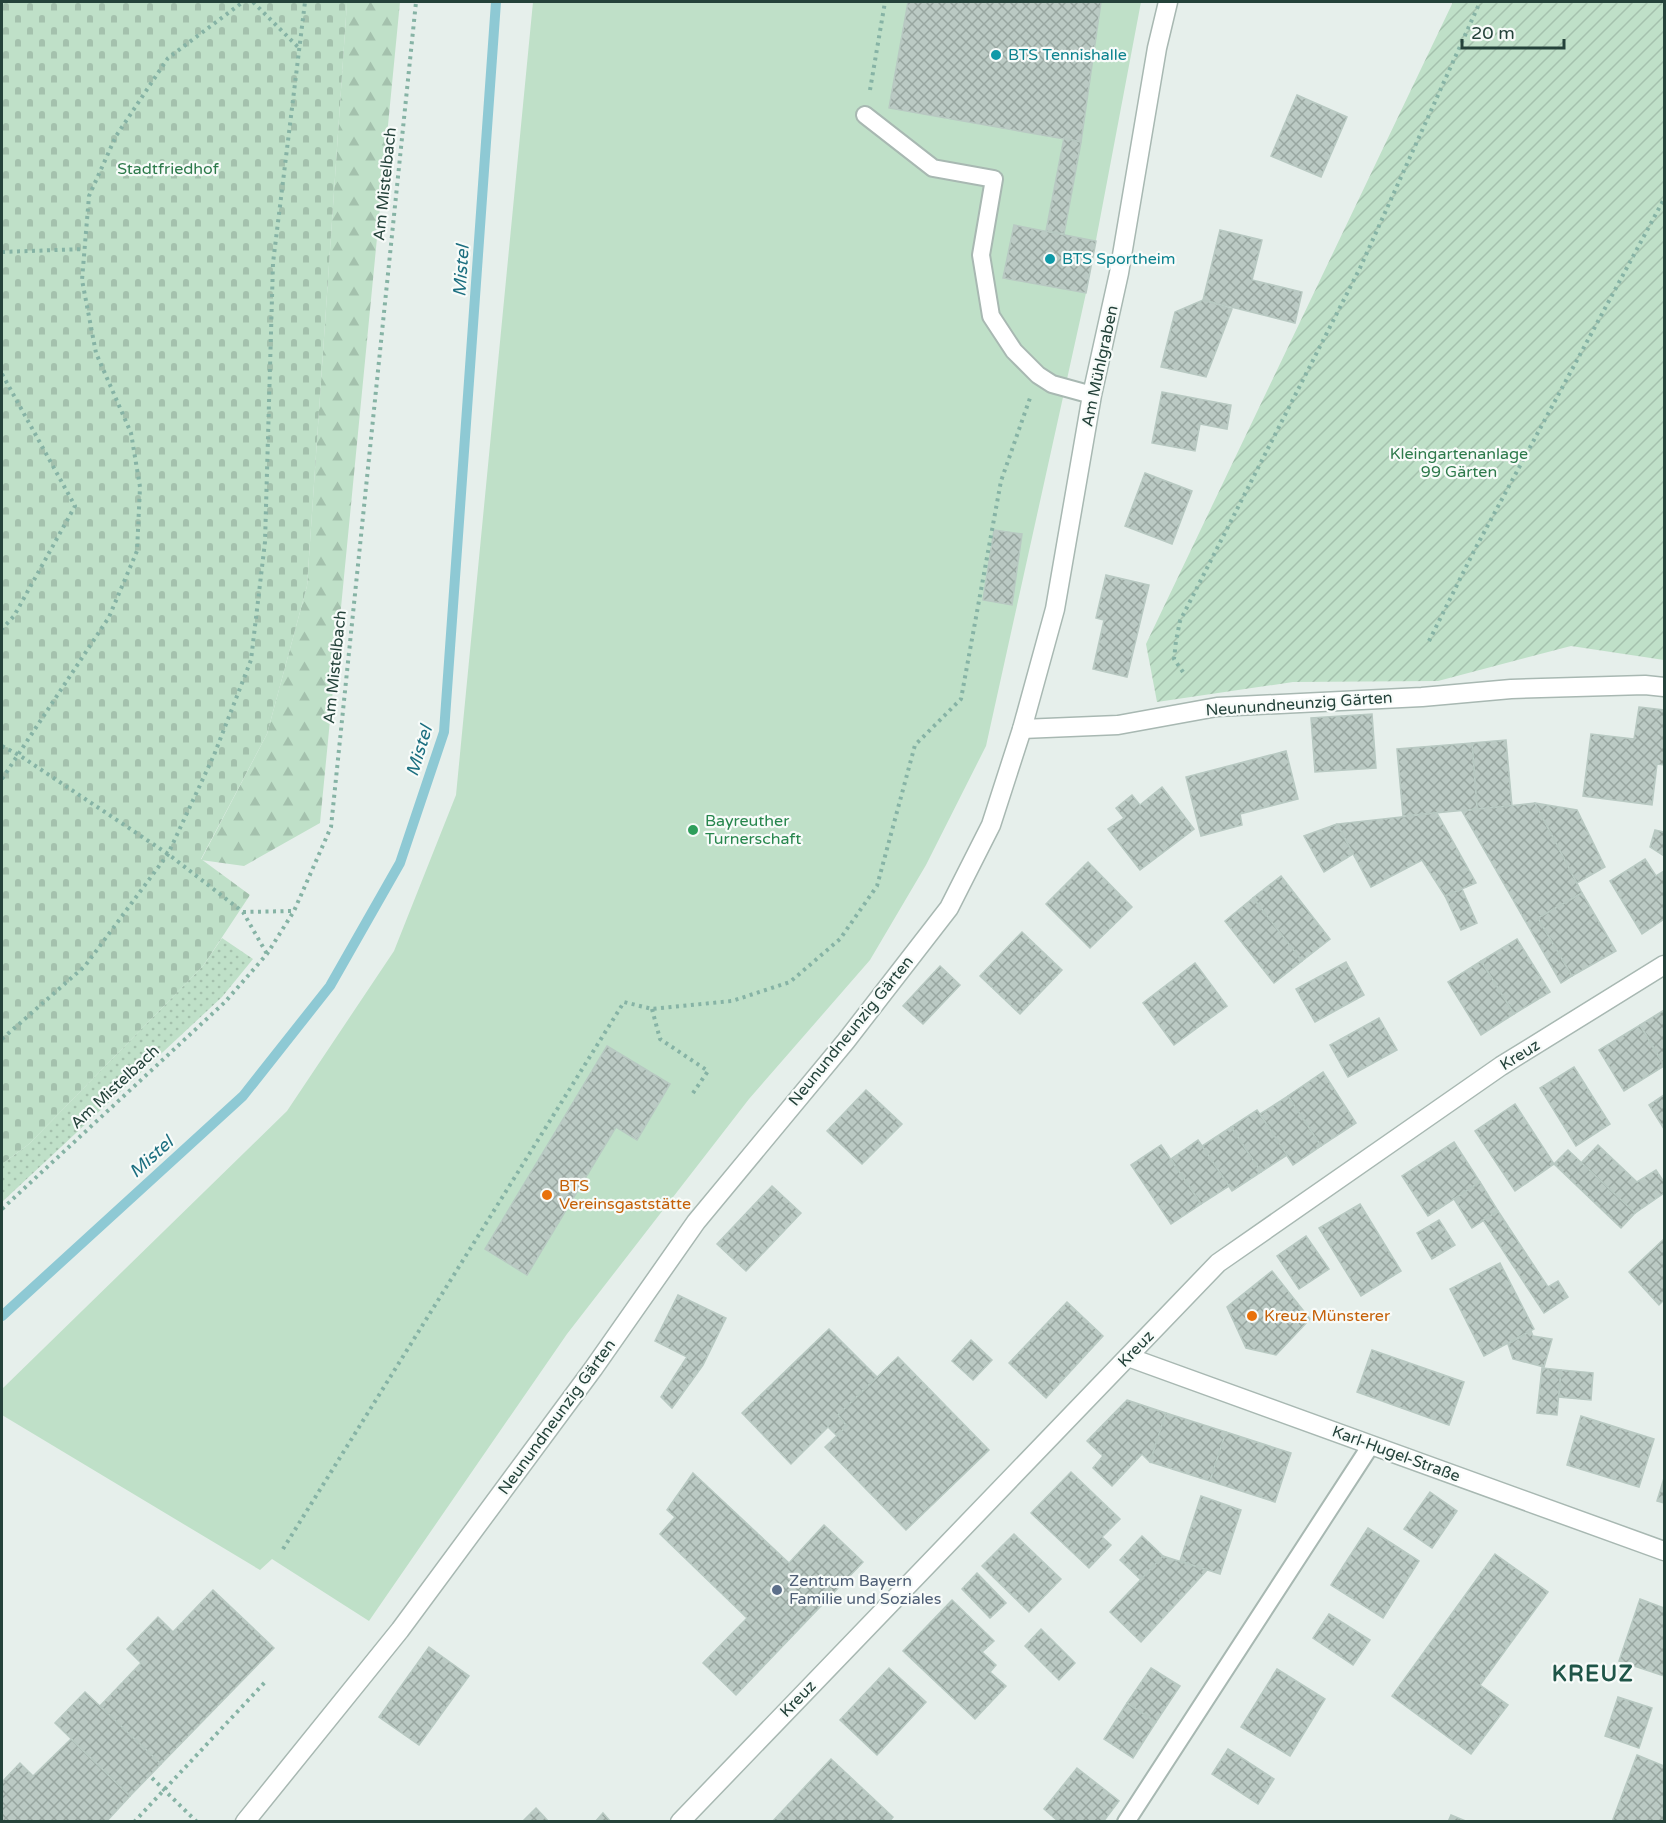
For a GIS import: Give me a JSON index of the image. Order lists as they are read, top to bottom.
{
  "streets": {
    "street": [
      "Am Mühlgraben",
      "Neunundneunzig Gärten",
      "Kreuz",
      "Karl-Hugel-Straße"
    ],
    "path": ["Am Mistelbach"]
  },
  "crossings": [
    ["Am Mühlgraben", "Neunundneunzig Gärten"],
    ["Kreuz", "Karl-Hugel-Straße"]
  ],
  "districts": ["KREUZ"],
  "water": ["Mistel"],
  "parks": ["Stadtfriedhof", "Kleingartenanlage 99 Gärten"],
  "places": [
    "BTS Tennishalle",
    "BTS Sportheim",
    "Bayreuther Turnerschaft",
    "BTS Vereinsgaststätte",
    "Kreuz Münsterer",
    "Zentrum Bayern Familie und Soziales"
  ],
  "scale_bar": "20 m"
}
